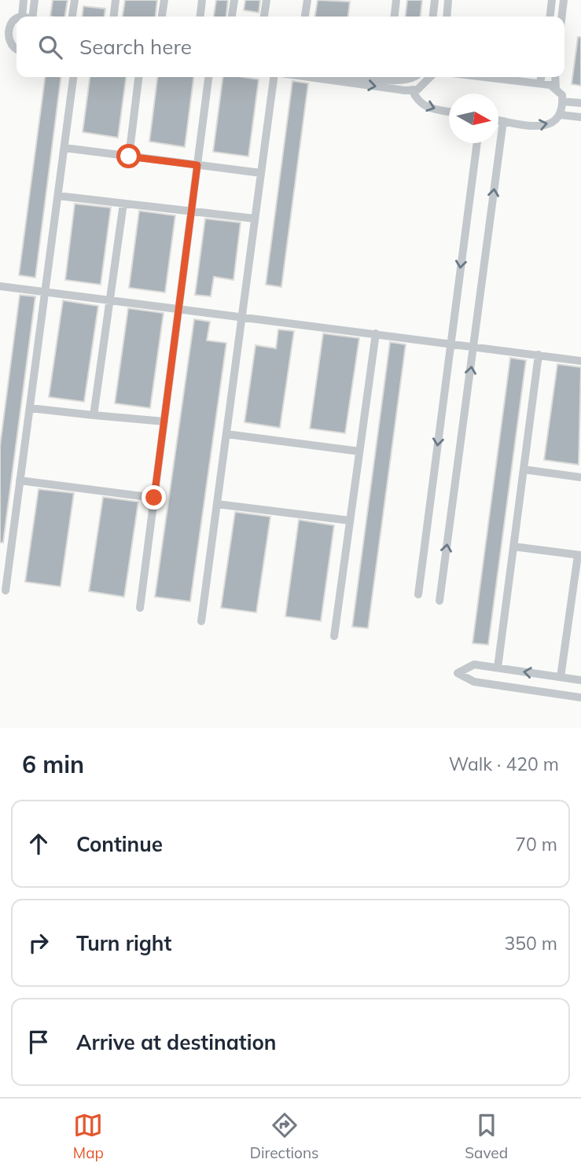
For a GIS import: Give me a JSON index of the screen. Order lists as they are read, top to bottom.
{
  "north": "right",
  "page": {
    "search": "Search here",
    "heading": ["6 min", "Walk · 420 m"],
    "list": [
      ["Continue", "70 m"],
      ["Turn right", "350 m"],
      "Arrive at destination"
    ],
    "nav": ["Map", "Directions", "Saved"]
  }
}
